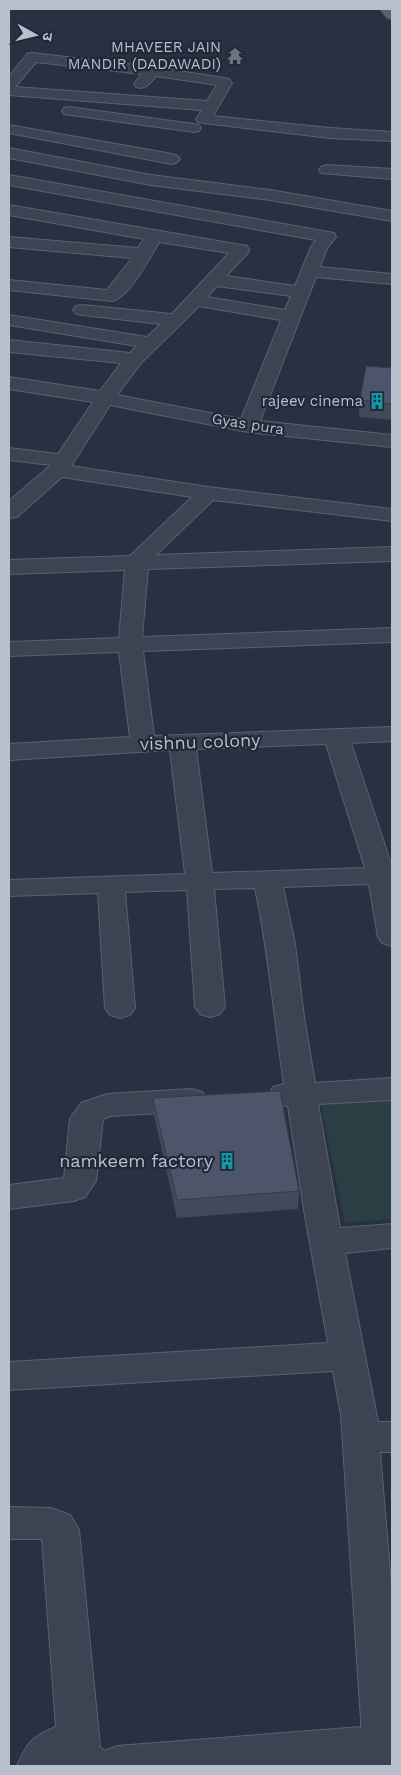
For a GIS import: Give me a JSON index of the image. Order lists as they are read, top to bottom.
{
  "streets": {
    "street": ["Gyas pura", "vishnu colony"]
  },
  "places": {
    "temple": ["MHAVEER JAIN MANDIR (DADAWADI)"],
    "building": ["rajeev cinema", "namkeem factory"]
  },
  "north": "right"
}
